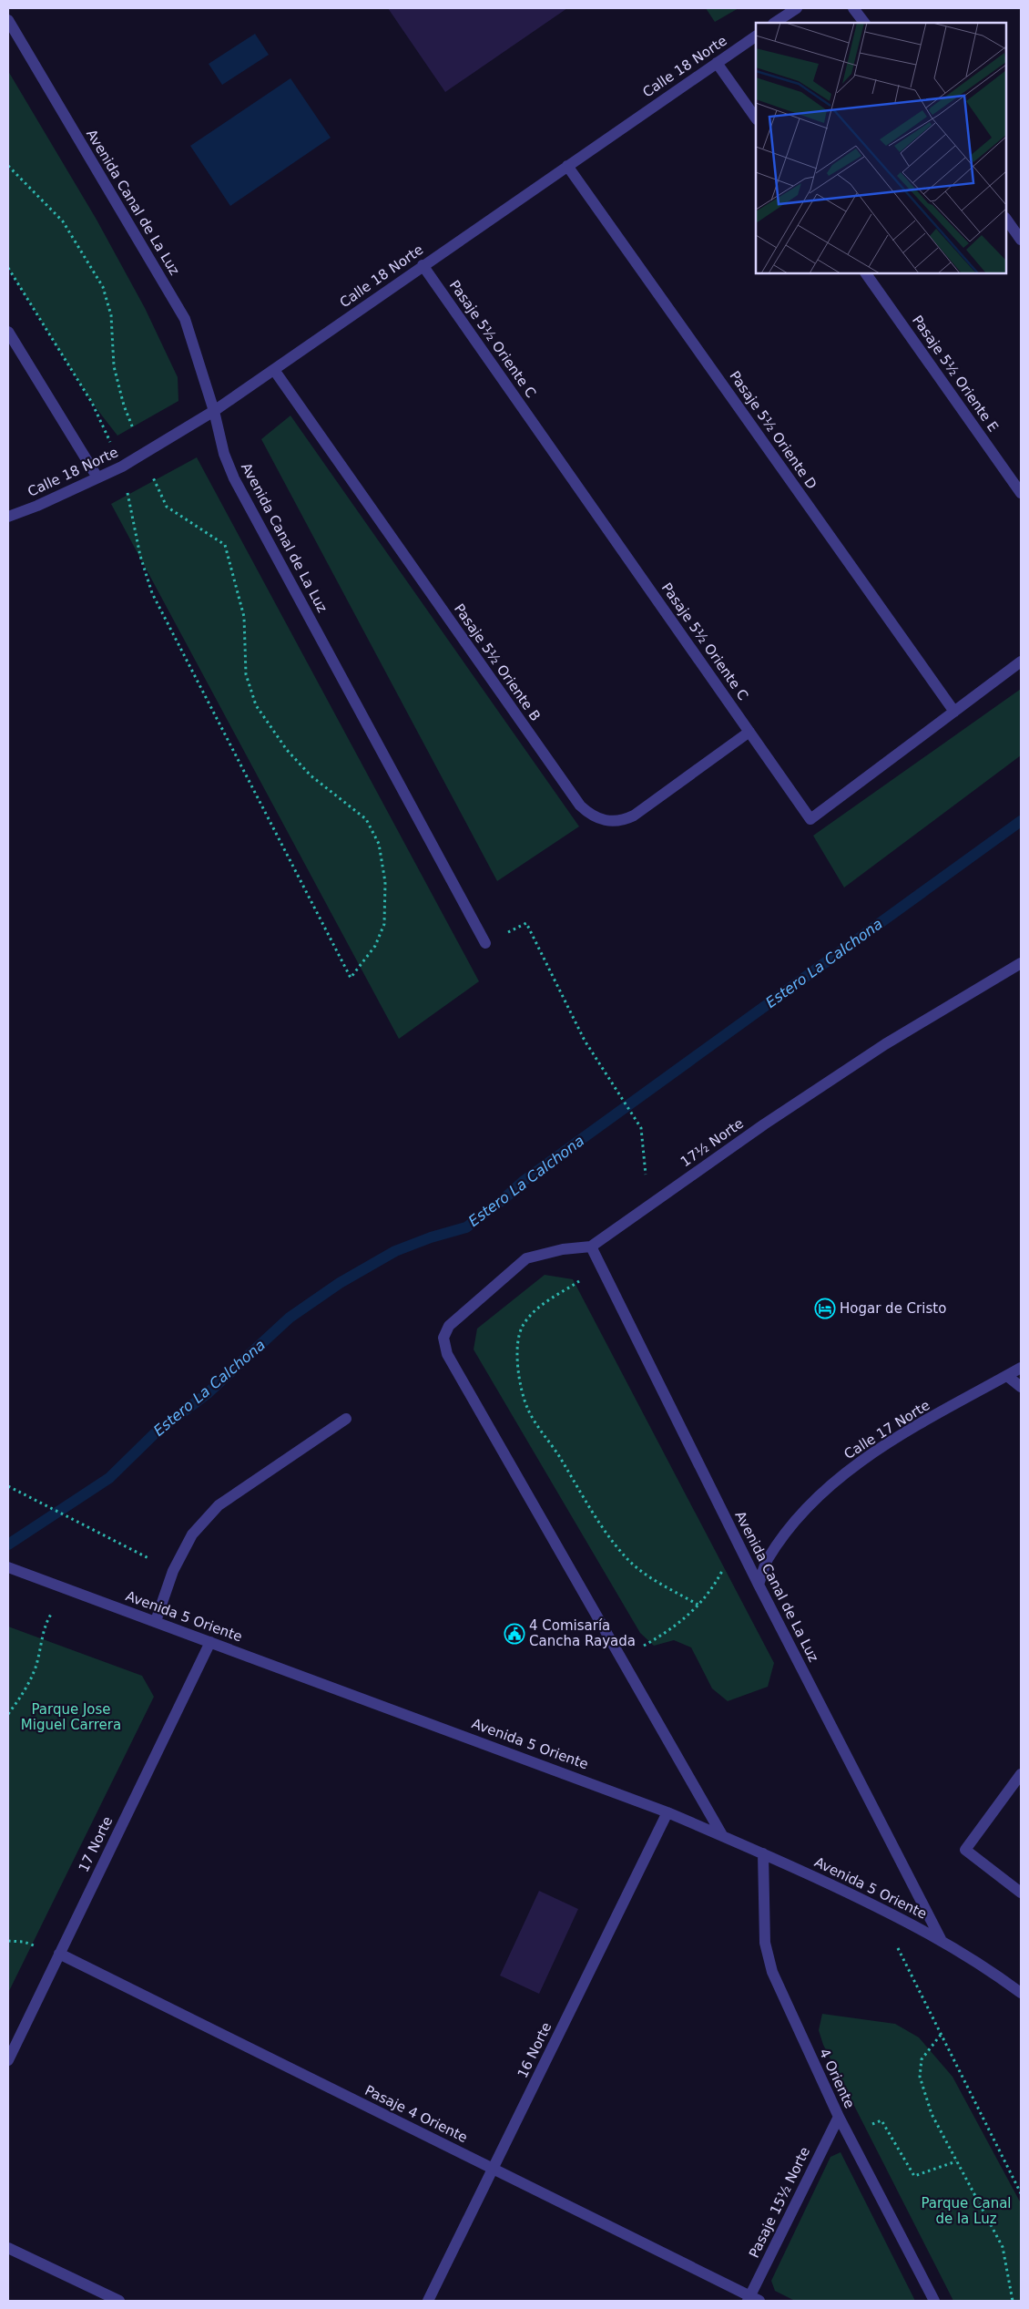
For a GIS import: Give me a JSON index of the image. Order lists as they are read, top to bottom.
{
  "streets": {
    "street": [
      "Calle 18 Norte",
      "Avenida Canal de La Luz",
      "Pasaje 5½ Oriente C",
      "Pasaje 5½ Oriente E",
      "Pasaje 5½ Oriente D",
      "Pasaje 5½ Oriente B",
      "17½ Norte",
      "Calle 17 Norte",
      "Avenida 5 Oriente",
      "17 Norte",
      "16 Norte",
      "4 Oriente",
      "Pasaje 4 Oriente",
      "Pasaje 15½ Norte"
    ]
  },
  "crossings": [
    ["Calle 18 Norte", "Avenida Canal de La Luz"],
    ["Calle 18 Norte", "Pasaje 5½ Oriente C"],
    ["Calle 18 Norte", "Pasaje 5½ Oriente D"],
    ["Calle 18 Norte", "Pasaje 5½ Oriente B"],
    ["Avenida Canal de La Luz", "17½ Norte"],
    ["Avenida Canal de La Luz", "Calle 17 Norte"],
    ["Avenida Canal de La Luz", "Avenida 5 Oriente"],
    ["Pasaje 5½ Oriente C", "Pasaje 5½ Oriente D"],
    ["Pasaje 5½ Oriente C", "Pasaje 5½ Oriente B"],
    ["Avenida 5 Oriente", "17 Norte"],
    ["Avenida 5 Oriente", "16 Norte"],
    ["Avenida 5 Oriente", "4 Oriente"],
    ["17 Norte", "Pasaje 4 Oriente"],
    ["16 Norte", "Pasaje 4 Oriente"],
    ["4 Oriente", "Pasaje 15½ Norte"],
    ["Pasaje 4 Oriente", "Pasaje 15½ Norte"]
  ],
  "water": ["Estero La Calchona"],
  "parks": ["Parque Jose Miguel Carrera", "Parque Canal de la Luz"],
  "places": {
    "hotel": ["Hogar de Cristo"],
    "public building": ["4 Comisaría Cancha Rayada"]
  }
}
